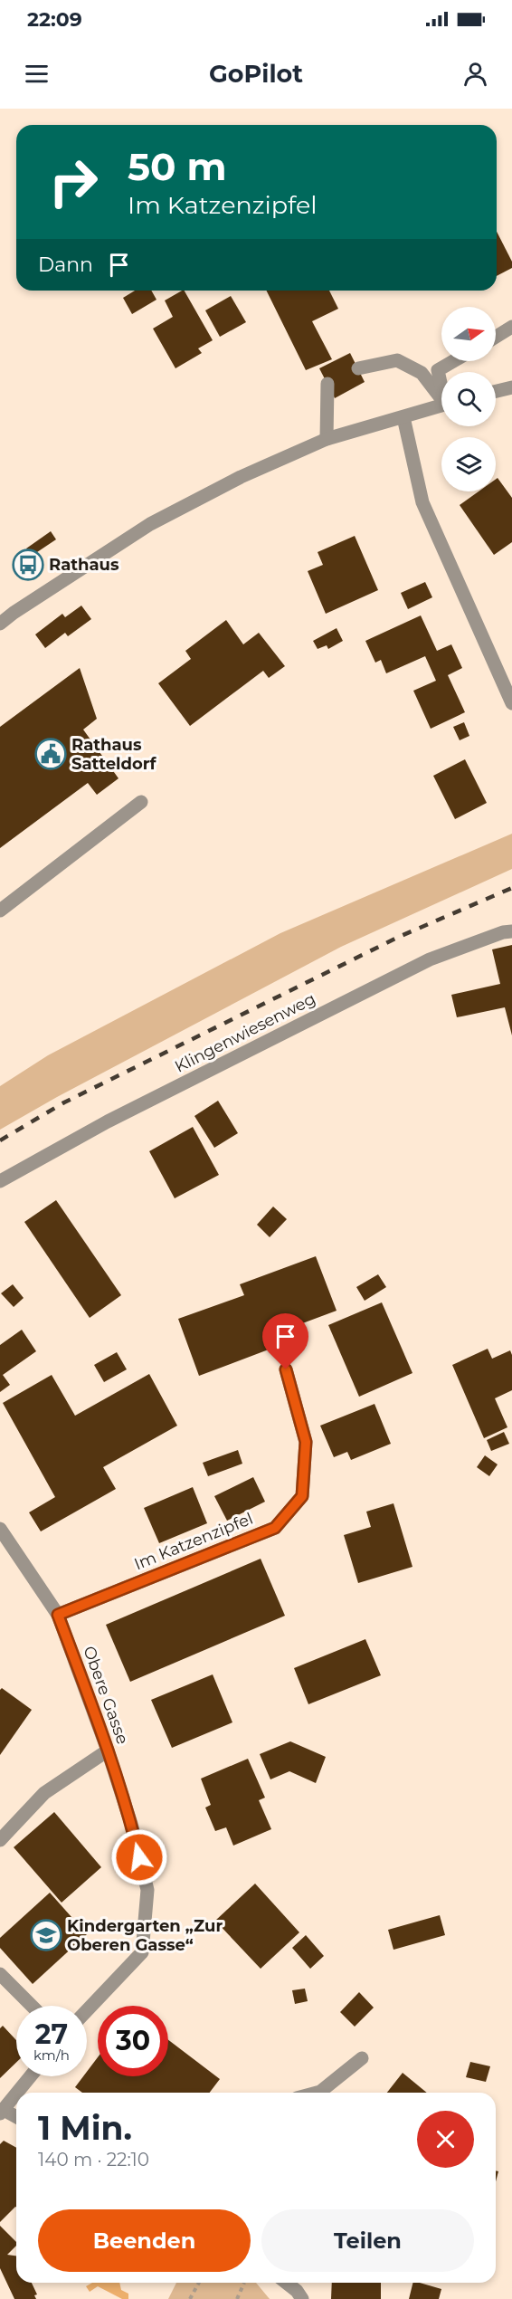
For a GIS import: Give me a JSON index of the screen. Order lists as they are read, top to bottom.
{
  "streets": {
    "street": ["Klingenwiesenweg", "Im Katzenzipfel", "Obere Gasse"]
  },
  "crossings": [
    ["Im Katzenzipfel", "Obere Gasse"]
  ],
  "places": {
    "bus stop": ["Rathaus"],
    "public building": ["Rathaus Satteldorf"],
    "school or university": ["Kindergarten „Zur Oberen Gasse“"]
  },
  "north": "right",
  "page": {
    "status": "22:09",
    "header": "GoPilot",
    "turn": ["50 m", "Im Katzenzipfel"],
    "then": "Dann",
    "speed": "27 km/h",
    "limit": "30",
    "heading": ["1 Min.", "140 m · 22:10"],
    "buttons": ["Beenden", "Teilen"]
  }
}
